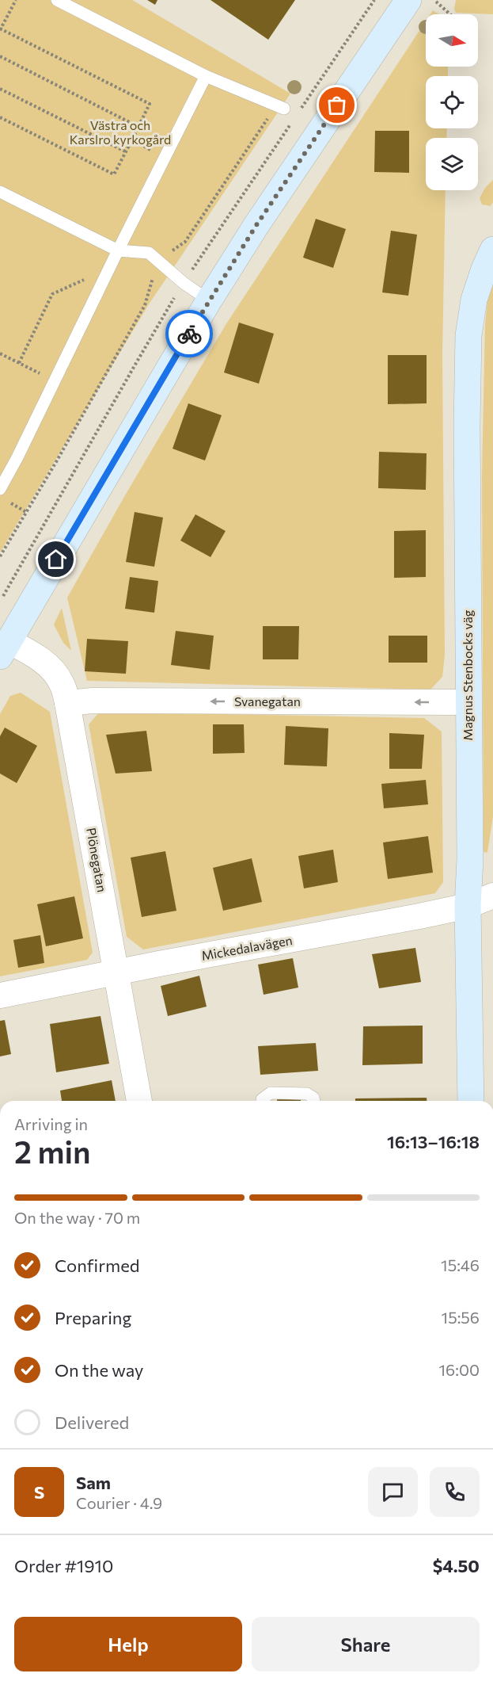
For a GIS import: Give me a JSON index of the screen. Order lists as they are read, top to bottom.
{
  "streets": {
    "street": [
      "Magnus Stenbocks väg",
      "Svanegatan",
      "Plönegatan",
      "Mickedalavägen"
    ]
  },
  "crossings": [
    ["Magnus Stenbocks väg", "Svanegatan"],
    ["Magnus Stenbocks väg", "Mickedalavägen"],
    ["Svanegatan", "Plönegatan"],
    ["Plönegatan", "Mickedalavägen"]
  ],
  "one_way": ["Svanegatan"],
  "parks": ["Västra och Karslro kyrkogård"],
  "north": "right",
  "page": {
    "heading": ["2 min", "Arriving in", "16:13–16:18"],
    "panel": [
      "Sam",
      "Courier · 4.9",
      "Order #1910",
      "$4.50"
    ],
    "bar": "On the way · 70 m",
    "list": [
      ["Confirmed", "15:46"],
      ["Preparing", "15:56"],
      ["On the way", "16:00"],
      "Delivered"
    ],
    "round": "S",
    "buttons": ["Help", "Share"]
  }
}
